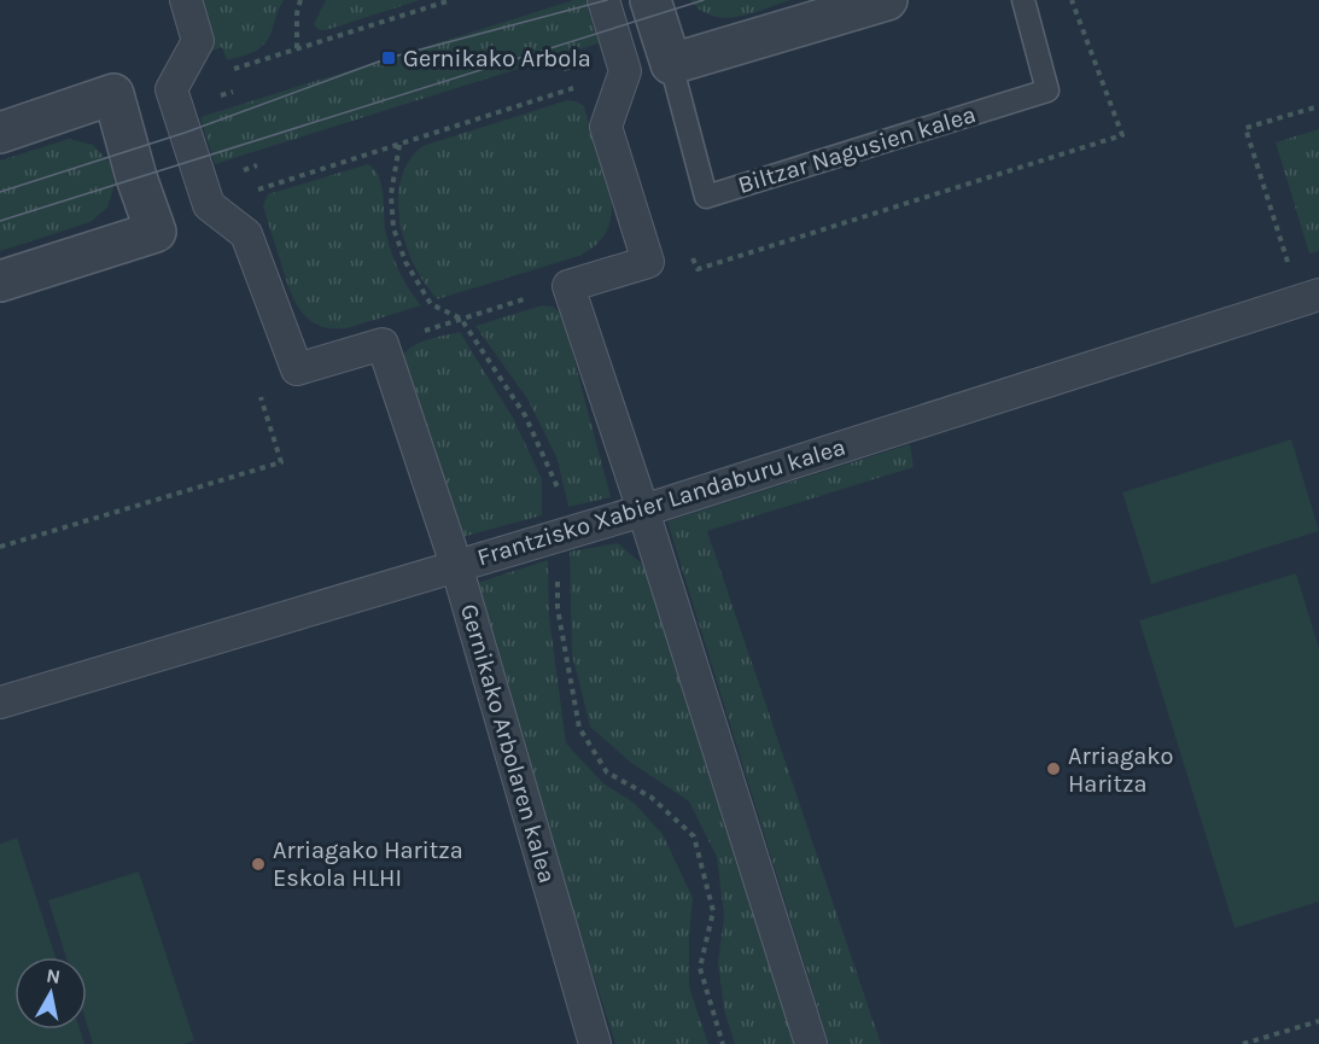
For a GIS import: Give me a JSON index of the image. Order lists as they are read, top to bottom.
{
  "streets": {
    "street": ["Biltzar Nagusien kalea", "Frantzisko Xabier Landaburu kalea", "Gernikako Arbolaren kalea"]
  },
  "crossings": [
    ["Frantzisko Xabier Landaburu kalea", "Gernikako Arbolaren kalea"]
  ],
  "places": {
    "transit": ["Gernikako Arbola"],
    "other": ["Arriagako Haritza", "Arriagako Haritza Eskola HLHI"]
  },
  "north": "top"
}
